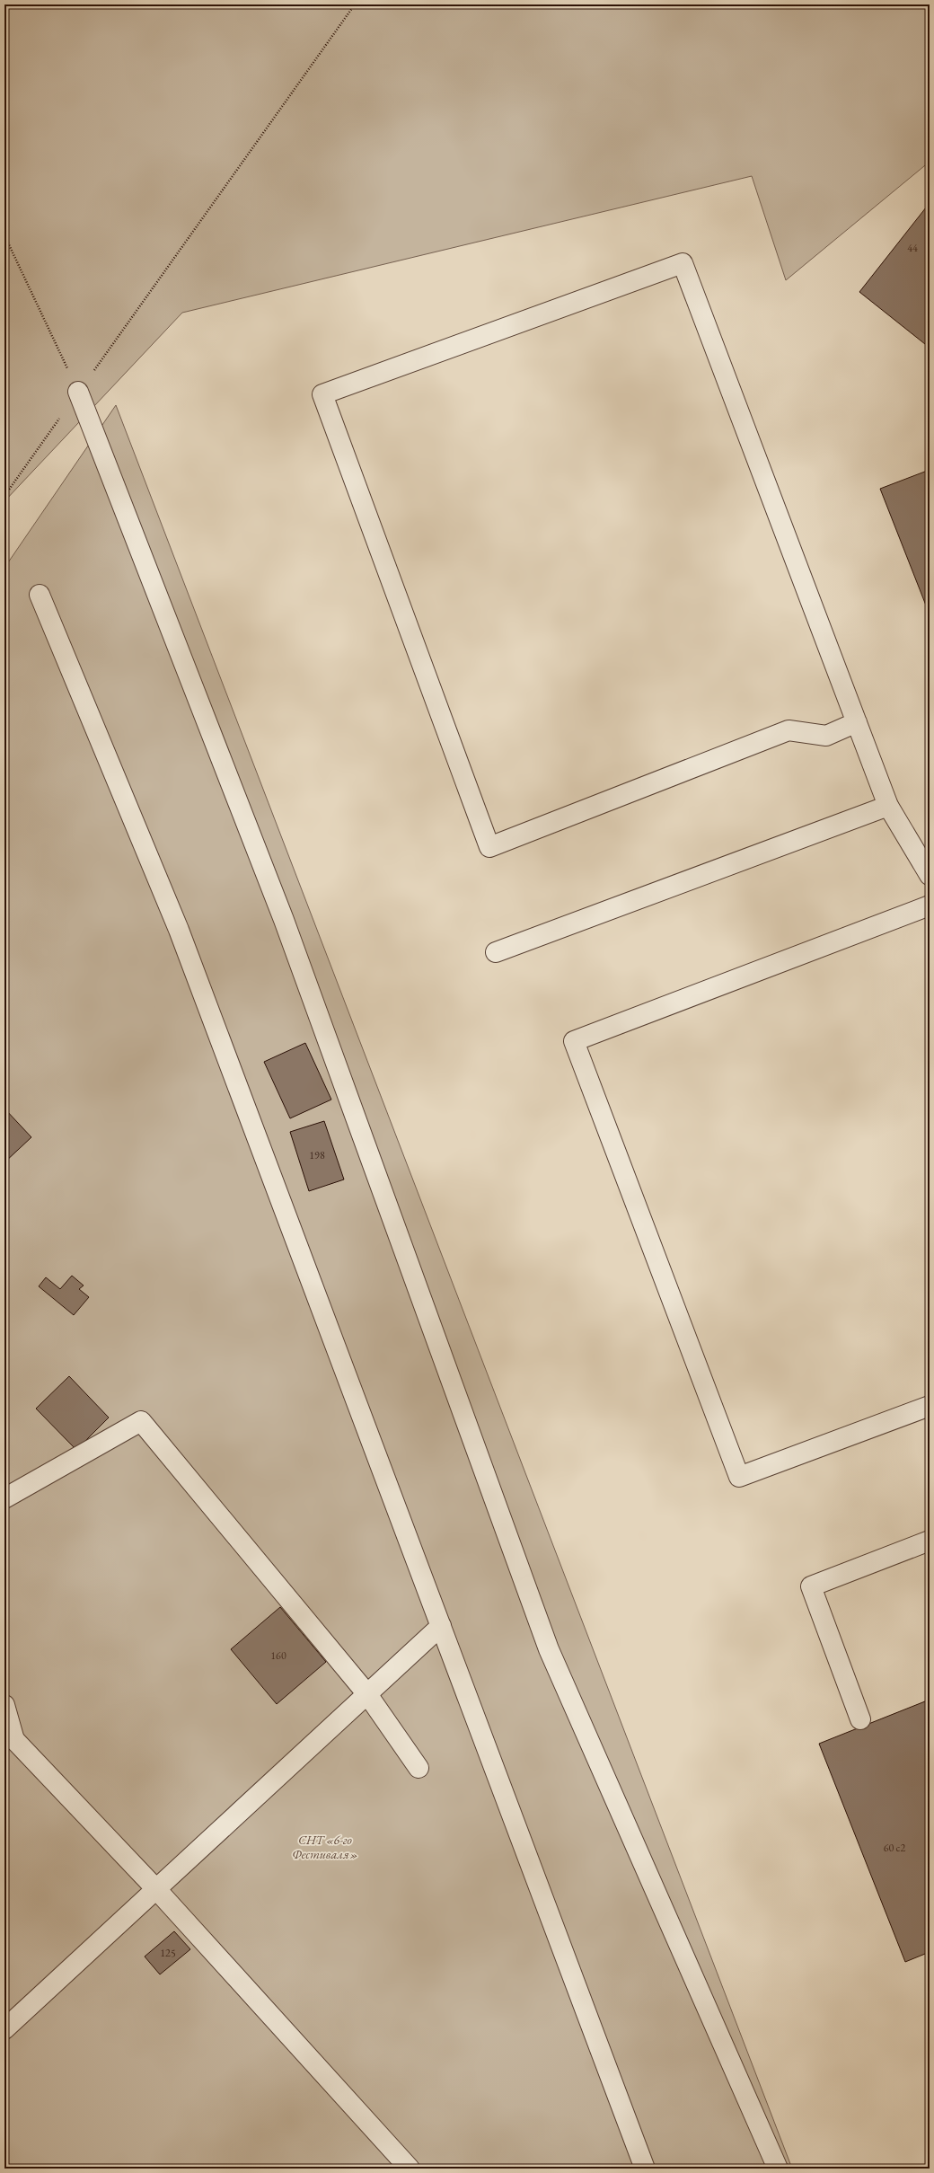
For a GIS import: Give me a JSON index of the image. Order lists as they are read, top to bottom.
{
  "parks": ["СНТ «6-го Фестиваля»"],
  "house_numbers": [
    "44",
    "198",
    "160",
    "60 с2",
    "125"
  ]
}
